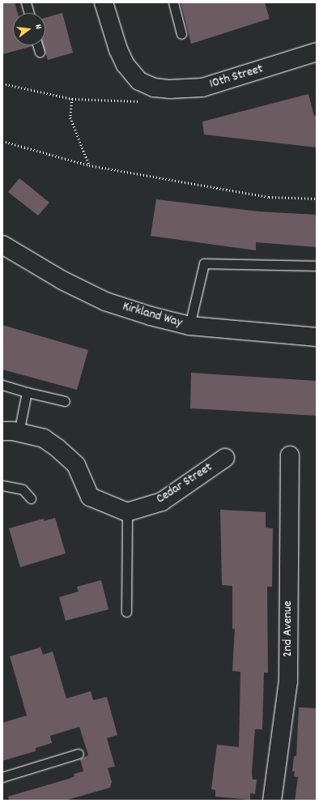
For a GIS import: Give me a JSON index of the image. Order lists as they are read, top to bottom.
{
  "streets": {
    "street": [
      "10th Street",
      "Kirkland Way",
      "Cedar Street",
      "2nd Avenue"
    ]
  },
  "north": "right"
}
